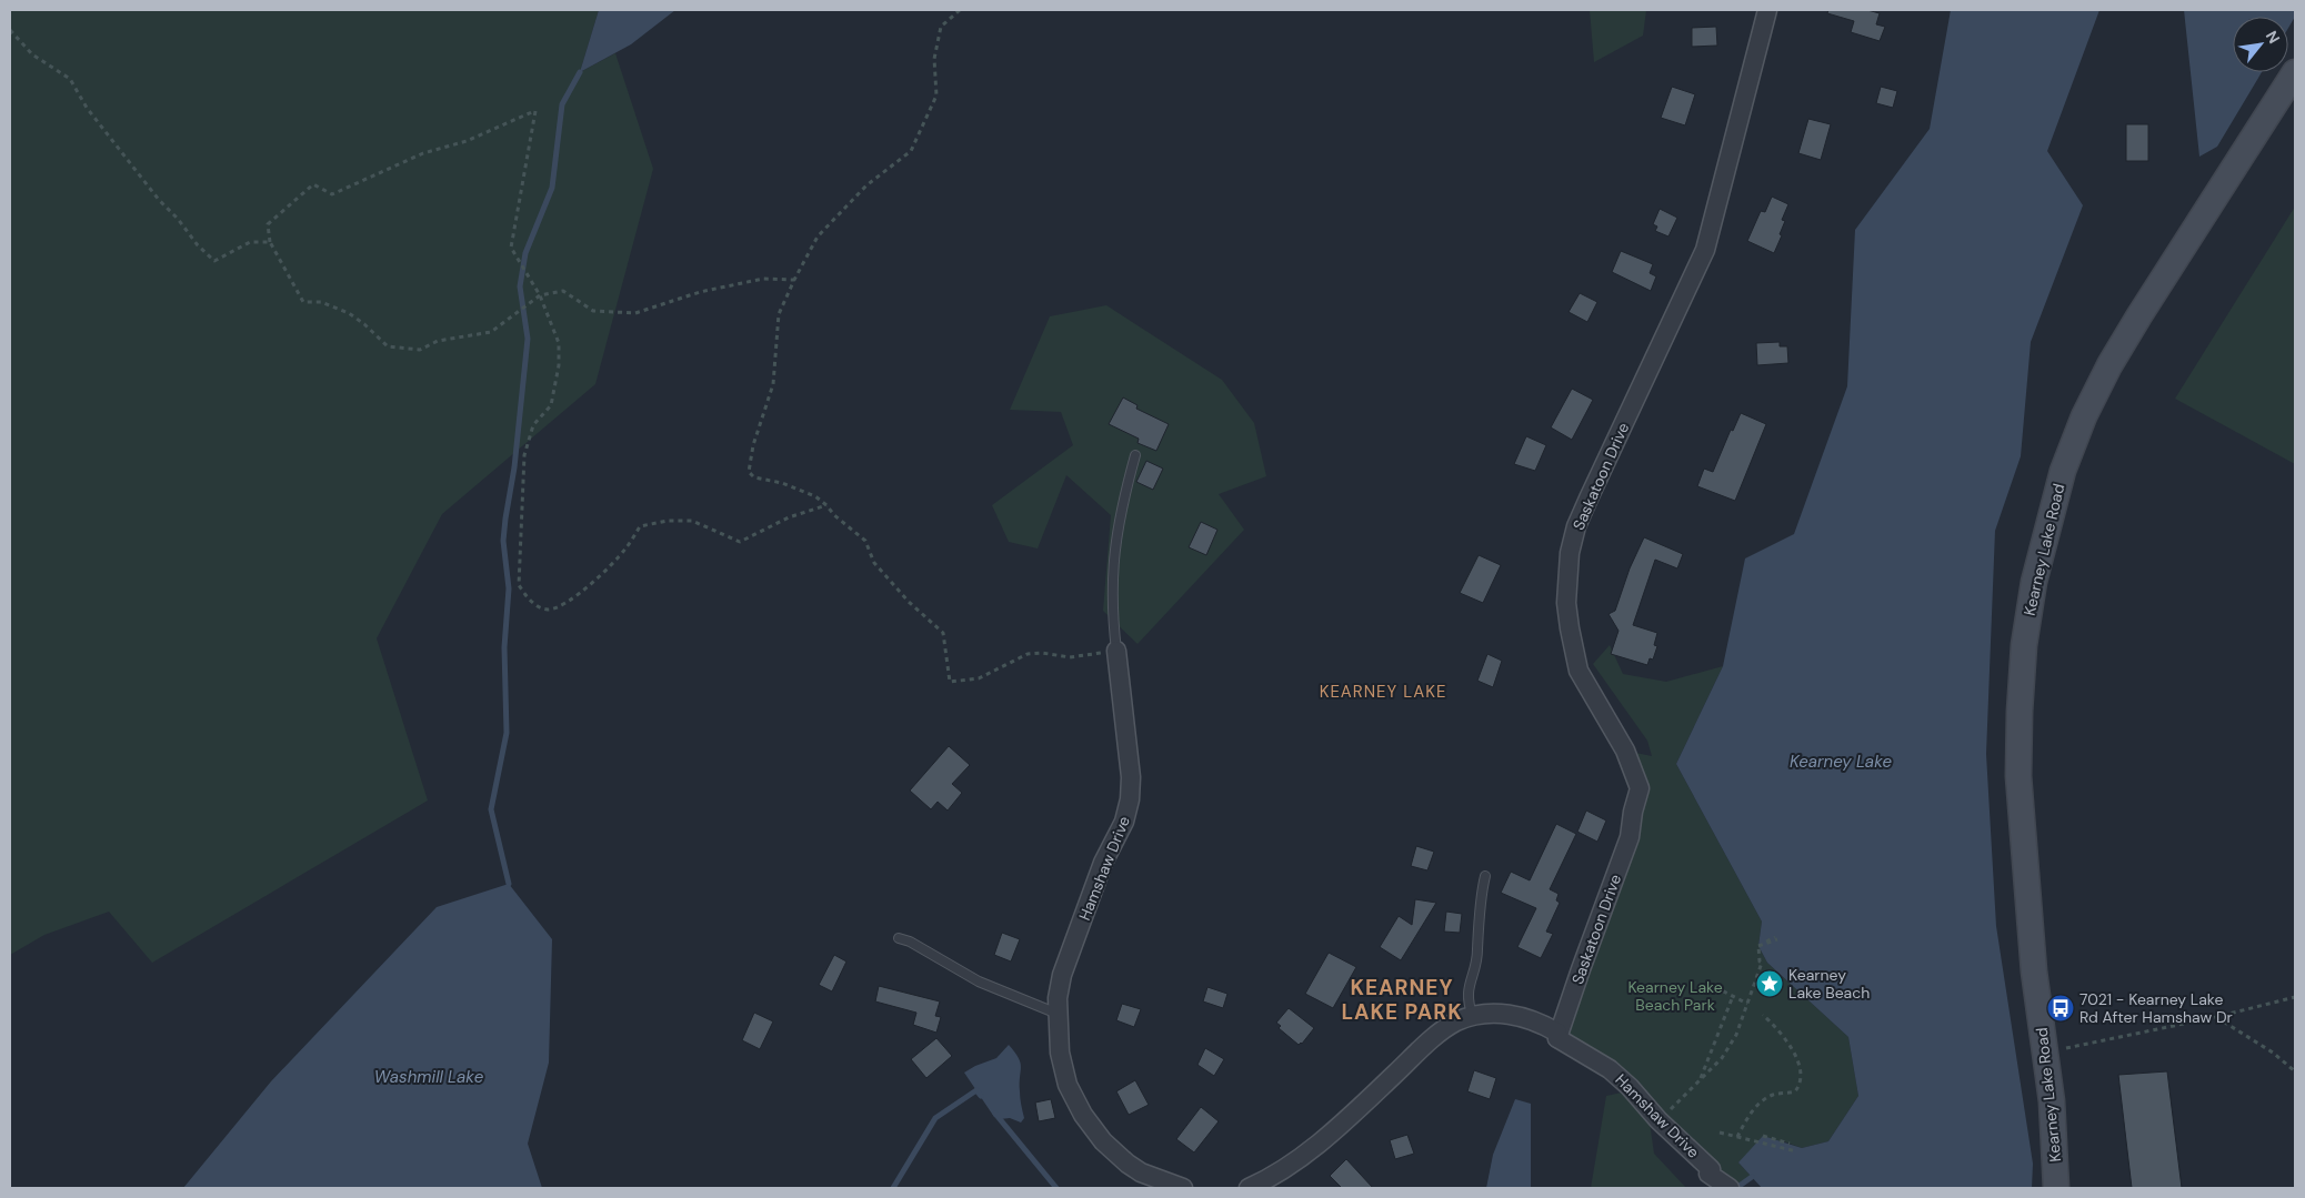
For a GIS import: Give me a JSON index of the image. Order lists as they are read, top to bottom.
{
  "streets": {
    "main road": ["Kearney Lake Road"],
    "street": ["Saskatoon Drive", "Hamshaw Drive"]
  },
  "crossings": [
    ["Saskatoon Drive", "Hamshaw Drive"]
  ],
  "districts": ["KEARNEY LAKE", "KEARNEY LAKE PARK"],
  "water": ["Kearney Lake", "Washmill Lake"],
  "parks": ["Kearney Lake Beach Park"],
  "places": {
    "place": ["Kearney Lake Beach"],
    "bus stop": ["7021 - Kearney Lake Rd After Hamshaw Dr"]
  },
  "north": "top right"
}
